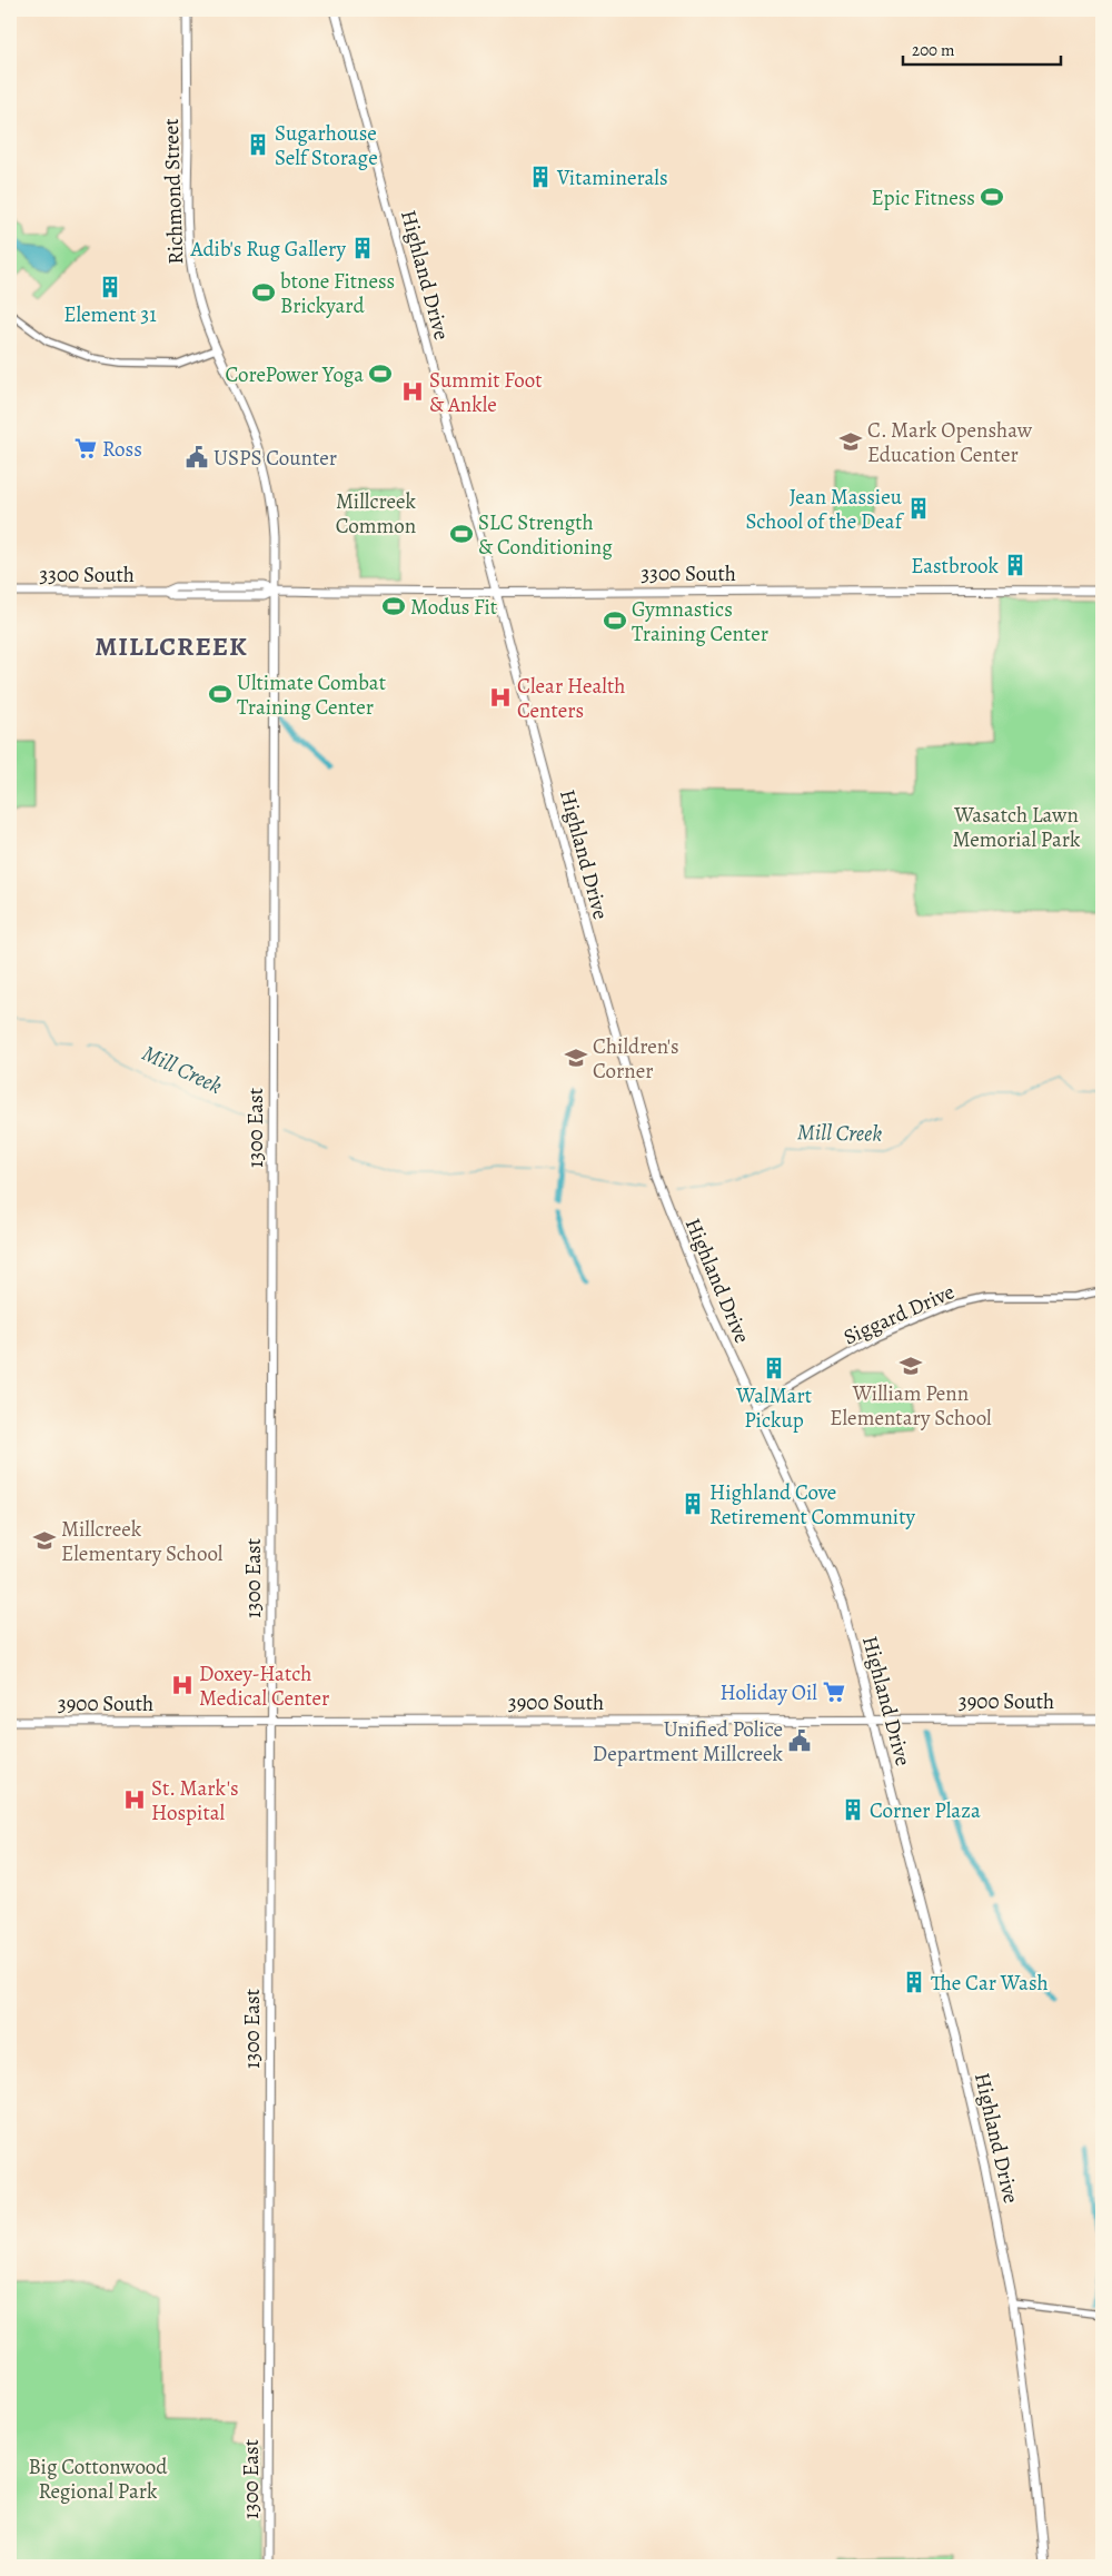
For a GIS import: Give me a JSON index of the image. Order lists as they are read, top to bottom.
{
  "streets": {
    "main road": [
      "Richmond Street",
      "Highland Drive",
      "3300 South",
      "1300 East",
      "3900 South"
    ],
    "street": ["Siggard Drive"]
  },
  "crossings": [
    ["Richmond Street", "3300 South"],
    ["Richmond Street", "1300 East"],
    ["Highland Drive", "3300 South"],
    ["Highland Drive", "Siggard Drive"],
    ["Highland Drive", "3900 South"],
    ["3300 South", "1300 East"],
    ["1300 East", "3900 South"]
  ],
  "districts": ["MILLCREEK"],
  "water": ["Mill Creek"],
  "parks": ["Millcreek Common", "Wasatch Lawn Memorial Park", "Big Cottonwood Regional Park"],
  "places": {
    "building": [
      "Sugarhouse Self Storage",
      "Vitaminerals",
      "Adib's Rug Gallery",
      "Element 31",
      "Jean Massieu School of the Deaf",
      "Eastbrook",
      "WalMart Pickup",
      "Highland Cove Retirement Community",
      "Corner Plaza",
      "The Car Wash"
    ],
    "sports": [
      "Epic Fitness",
      "btone Fitness Brickyard",
      "CorePower Yoga",
      "SLC Strength & Conditioning",
      "Modus Fit",
      "Gymnastics Training Center",
      "Ultimate Combat Training Center"
    ],
    "hospital": [
      "Summit Foot & Ankle",
      "Clear Health Centers",
      "Doxey-Hatch Medical Center",
      "St. Mark's Hospital"
    ],
    "school or university": [
      "C. Mark Openshaw Education Center",
      "Children's Corner",
      "William Penn Elementary School",
      "Millcreek Elementary School"
    ],
    "supermarket": ["Ross", "Holiday Oil"],
    "public building": ["USPS Counter", "Unified Police Department Millcreek"]
  },
  "scale_bar": "200 m"
}
